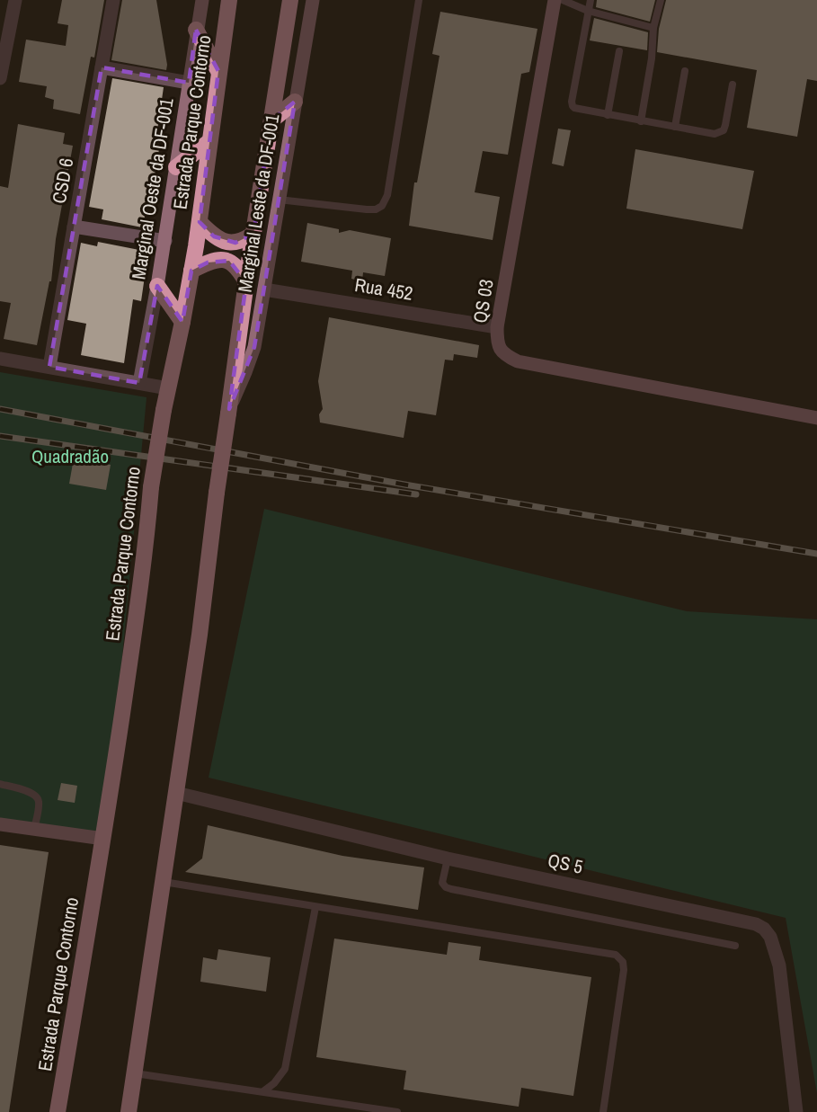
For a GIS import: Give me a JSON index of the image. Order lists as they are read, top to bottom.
{
  "streets": {
    "highway": ["Estrada Parque Contorno"],
    "street": [
      "CSD 6",
      "Marginal Oeste da DF-001",
      "Marginal Leste da DF-001",
      "Rua 452",
      "QS 03",
      "QS 5"
    ]
  },
  "crossings": [
    ["Marginal Leste da DF-001", "Rua 452"],
    ["Rua 452", "QS 03"]
  ],
  "parks": ["Quadradão"]
}
